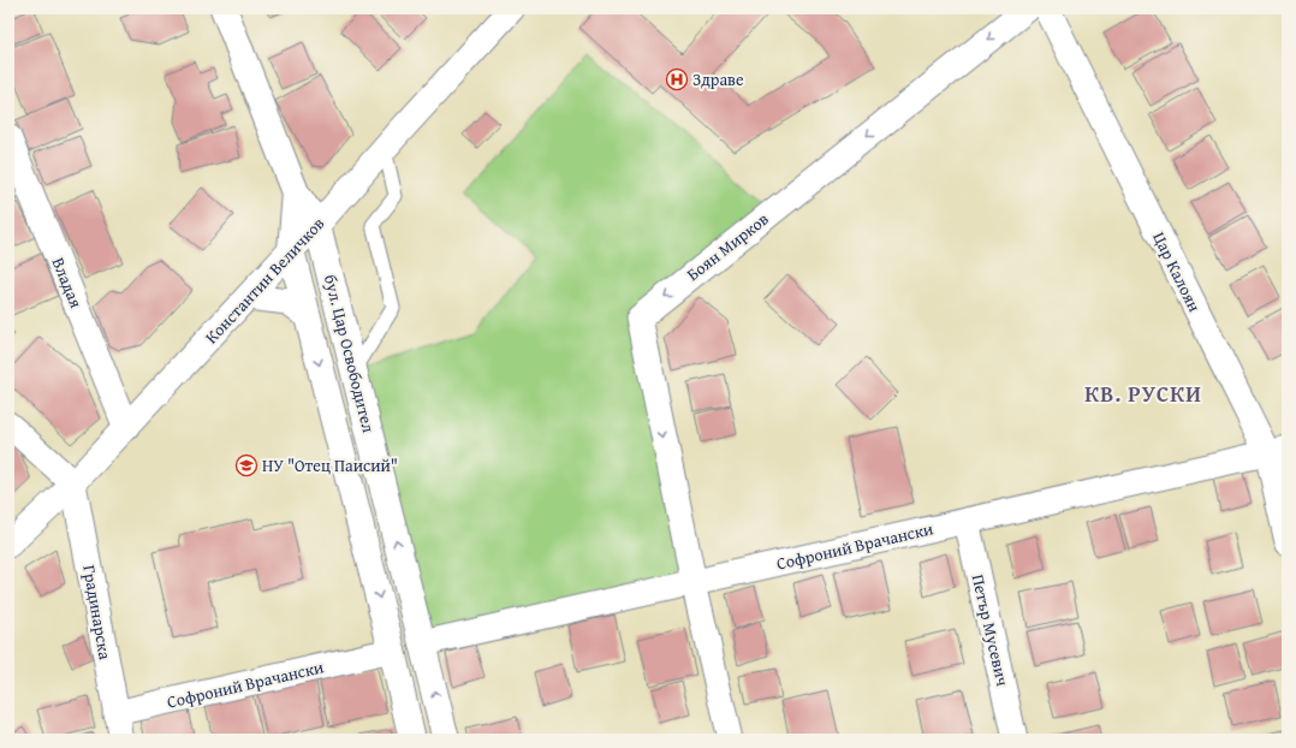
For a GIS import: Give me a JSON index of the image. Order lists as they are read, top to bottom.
{
  "streets": {
    "street": [
      "Боян Мирков",
      "Цар Калоян",
      "Константин Величков",
      "Владая",
      "бул. Цар Освободител",
      "Софроний Врачански",
      "Градинарска",
      "Петър Мусевич"
    ]
  },
  "crossings": [
    ["Боян Мирков", "Софроний Врачански"],
    ["Цар Калоян", "Софроний Врачански"],
    ["Константин Величков", "Владая"],
    ["Константин Величков", "бул. Цар Освободител"],
    ["Константин Величков", "Градинарска"],
    ["бул. Цар Освободител", "Софроний Врачански"],
    ["Софроний Врачански", "Градинарска"],
    ["Софроний Врачански", "Петър Мусевич"]
  ],
  "one_way": ["Боян Мирков"],
  "districts": ["КВ. РУСКИ"],
  "places": {
    "hospital": ["Здраве"],
    "school or university": ["НУ \"Отец Паисий\""]
  }
}
